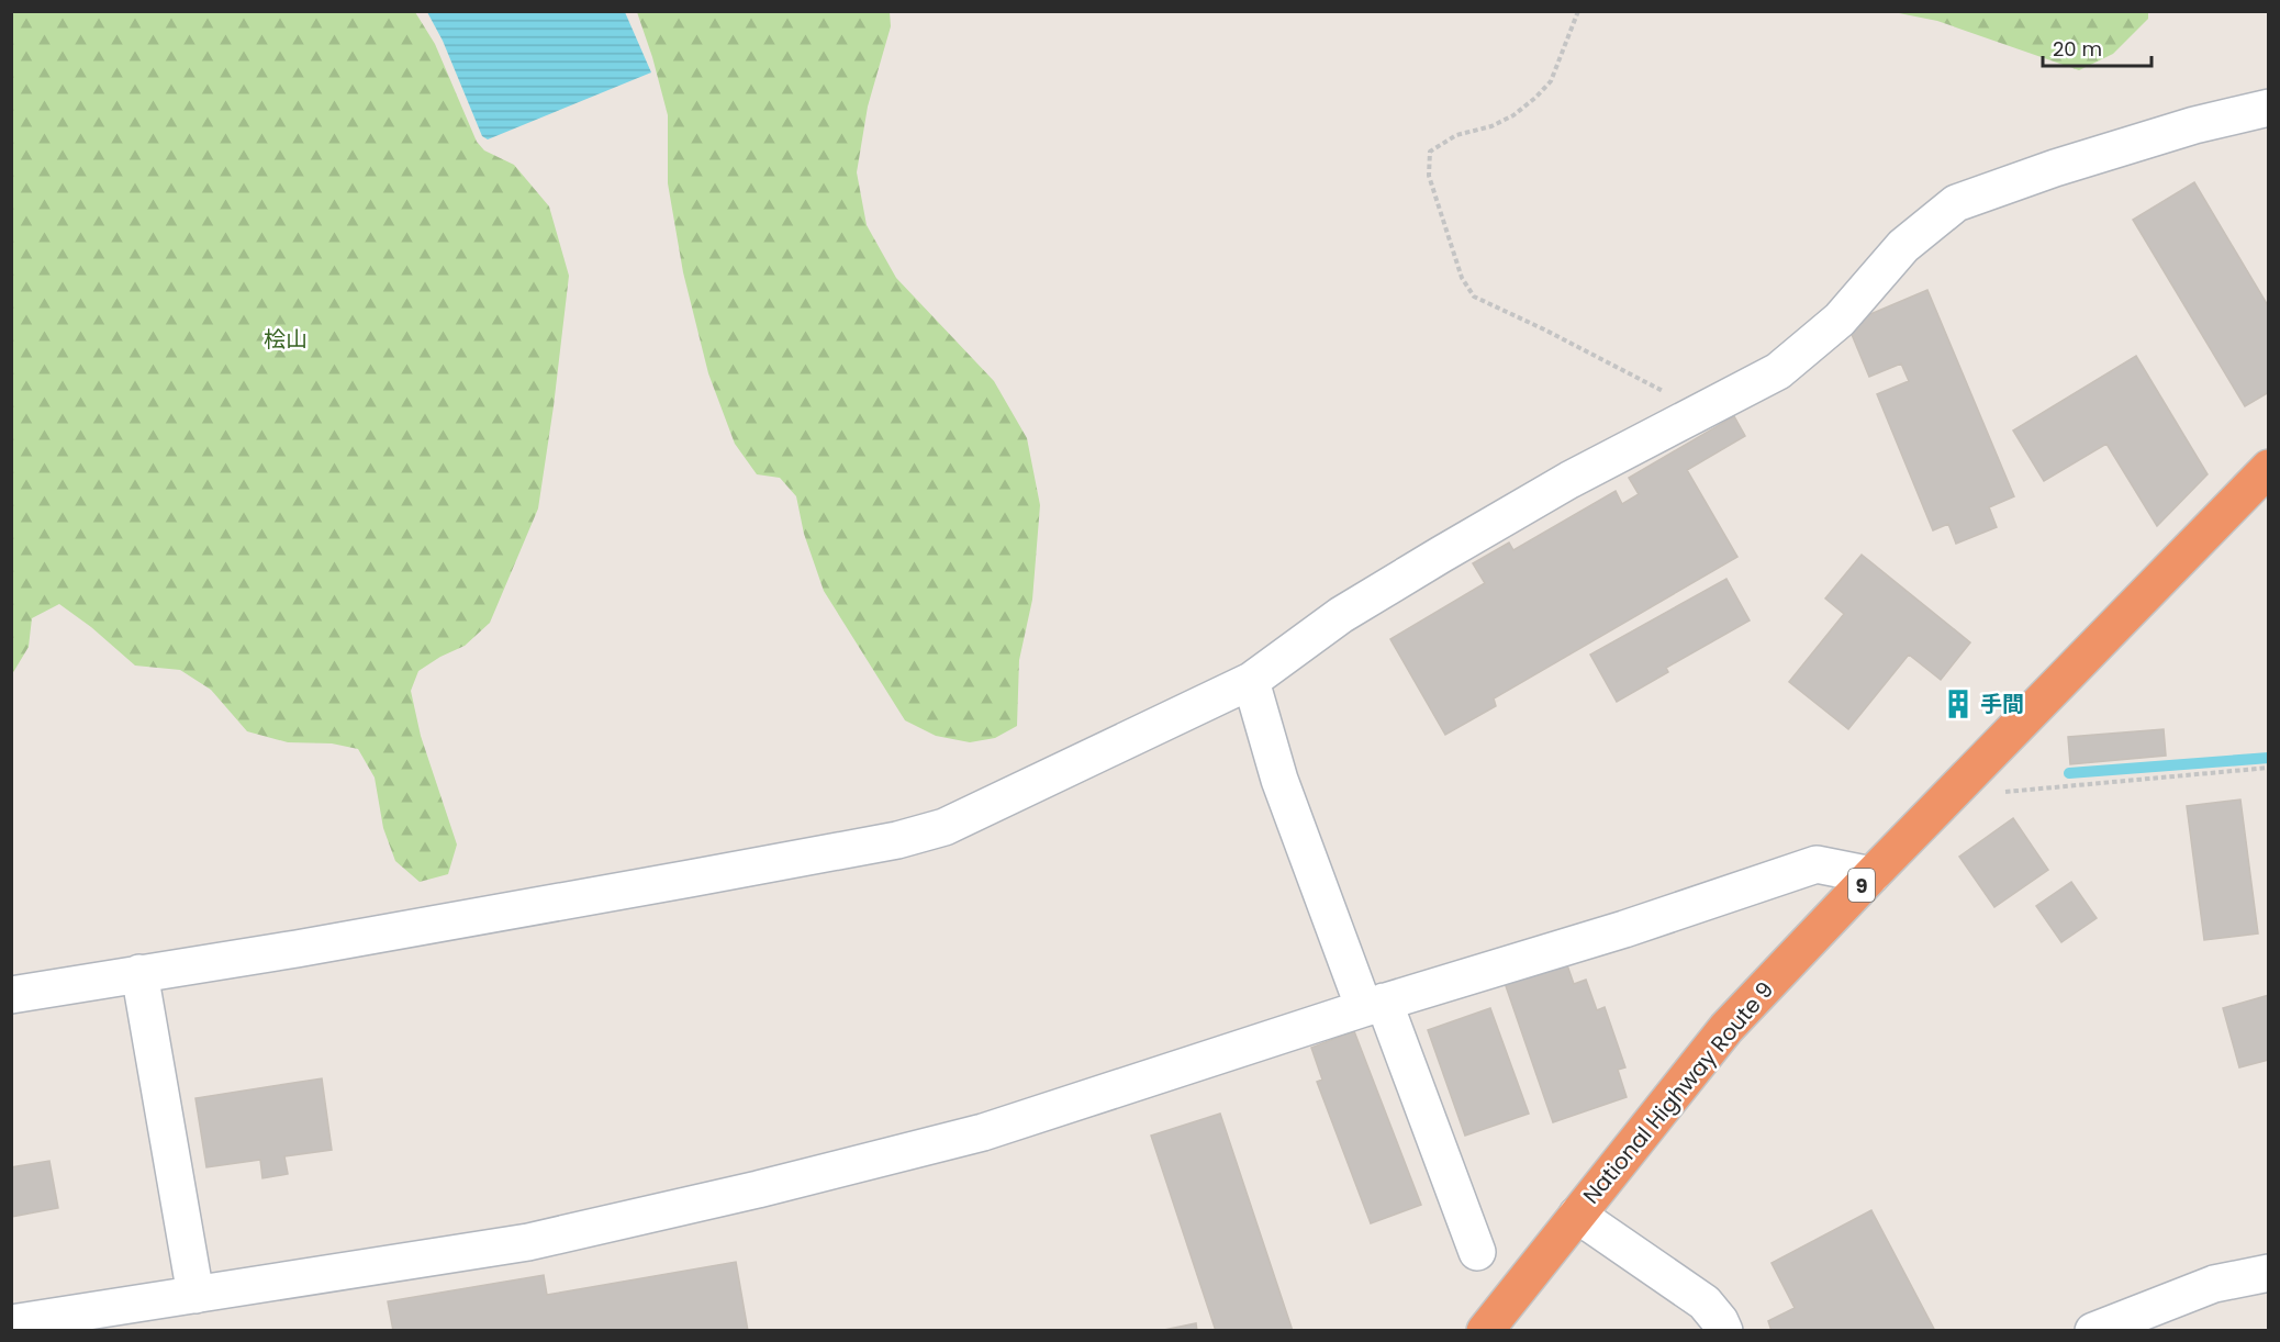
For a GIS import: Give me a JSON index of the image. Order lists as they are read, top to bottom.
{
  "streets": {
    "highway": ["9", "National Highway Route 9"]
  },
  "parks": ["桧山"],
  "places": {
    "building": ["手間"]
  },
  "scale_bar": "20 m"
}
